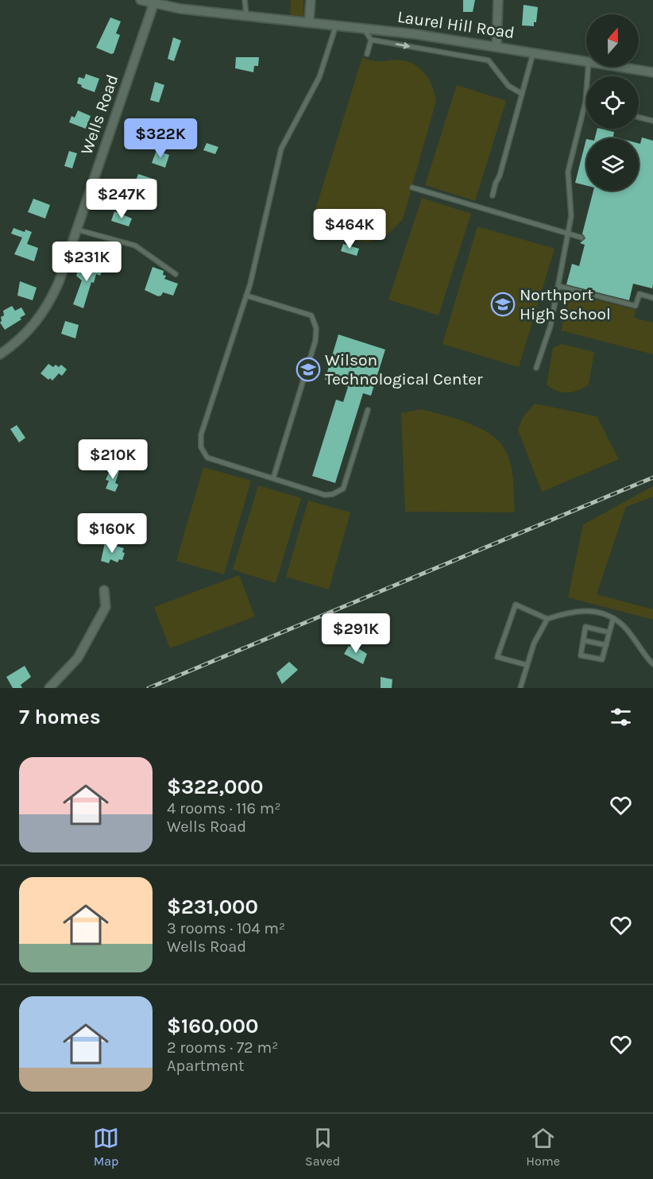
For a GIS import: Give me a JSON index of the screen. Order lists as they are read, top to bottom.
{
  "streets": {
    "street": ["Laurel Hill Road", "Wells Road"]
  },
  "crossings": [
    ["Laurel Hill Road", "Wells Road"]
  ],
  "places": {
    "school or university": ["Northport High School", "Wilson Technological Center"]
  },
  "north": "top",
  "page": {
    "price": [
      "$322K",
      "$247K",
      "$464K",
      "$231K",
      "$210K",
      "$160K",
      "$291K"
    ],
    "heading": "7 homes",
    "list": [
      {
        "name": "$322,000",
        "note": "4 rooms · 116 m² · Wells Road"
      },
      {
        "name": "$231,000",
        "note": "3 rooms · 104 m² · Wells Road"
      },
      {
        "name": "$160,000",
        "note": "2 rooms · 72 m² · Apartment"
      }
    ],
    "tabs": ["Map", "Saved", "Home"]
  }
}
